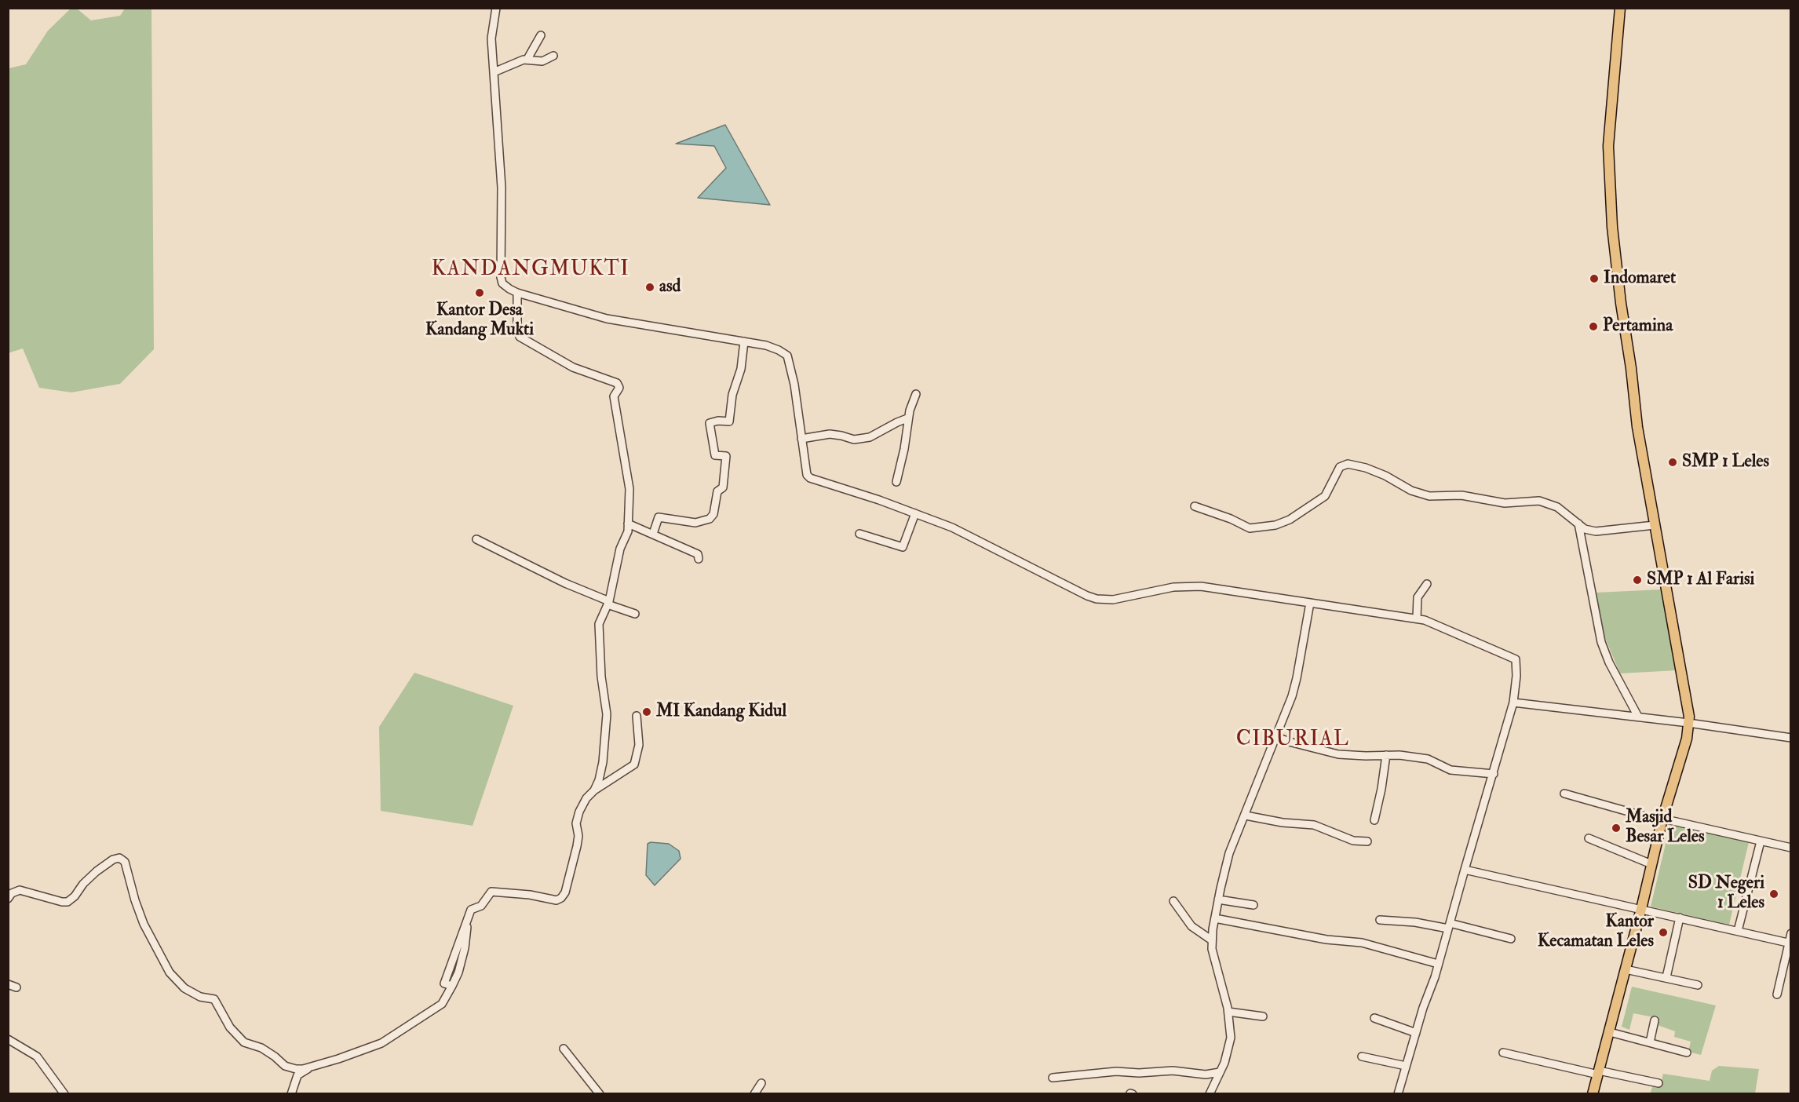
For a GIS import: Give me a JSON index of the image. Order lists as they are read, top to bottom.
{
  "districts": ["KANDANGMUKTI", "CIBURIAL"],
  "places": [
    "Indomaret",
    "asd",
    "Kantor Desa Kandang Mukti",
    "Pertamina",
    "SMP 1 Leles",
    "SMP 1 Al Farisi",
    "MI Kandang Kidul",
    "Masjid Besar Leles",
    "SD Negeri 1 Leles",
    "Kantor Kecamatan Leles"
  ]
}
